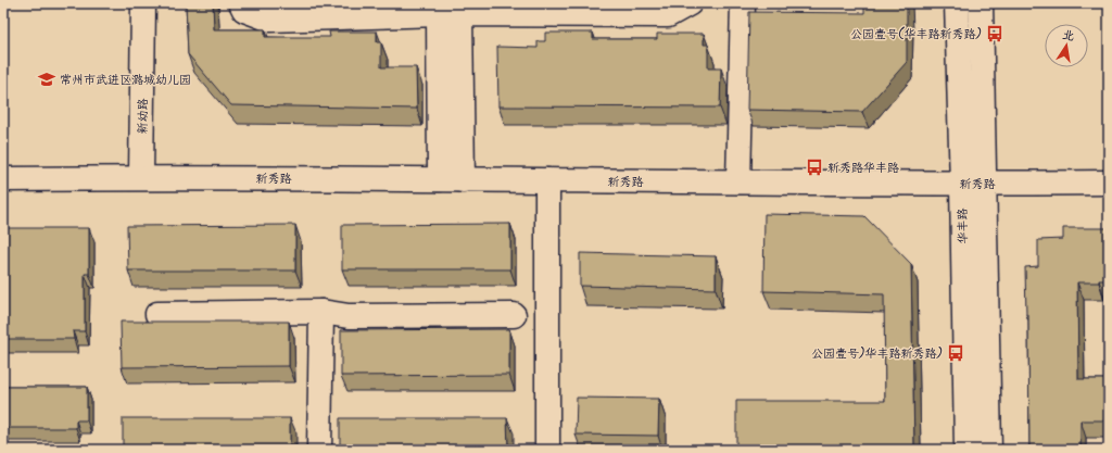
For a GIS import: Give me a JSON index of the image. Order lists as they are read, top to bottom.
{
  "streets": {
    "street": ["新幼路", "新秀路", "华丰路"]
  },
  "crossings": [
    ["新幼路", "新秀路"],
    ["新秀路", "华丰路"]
  ],
  "places": {
    "bus stop": ["公园壹号(华丰路新秀路)", "新秀路华丰路", "公园壹号)华丰路新秀路)"],
    "school or university": ["常州市武进区潞城幼儿园"]
  },
  "north": "top"
}
